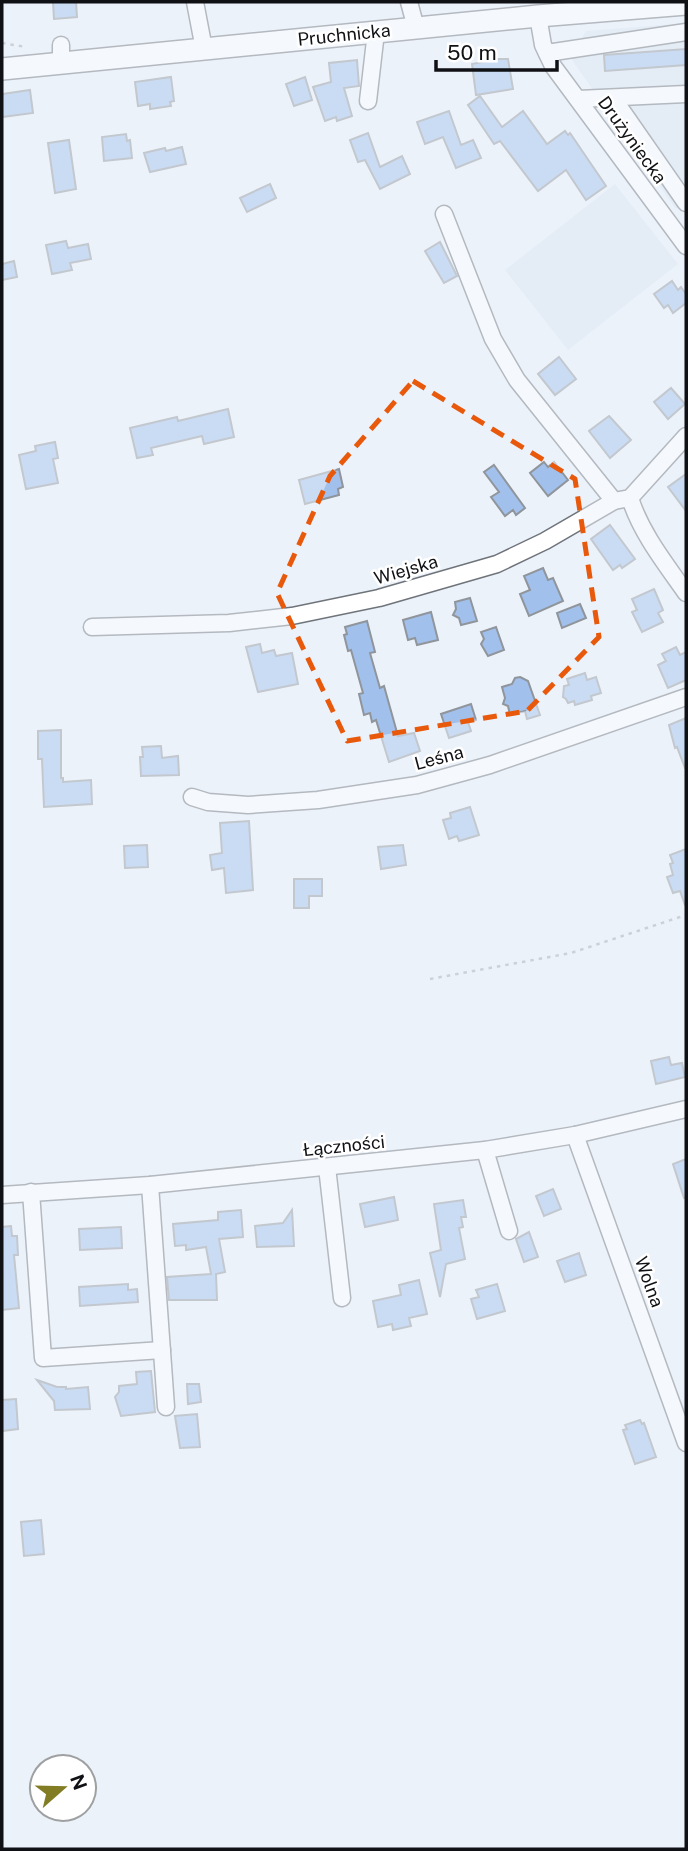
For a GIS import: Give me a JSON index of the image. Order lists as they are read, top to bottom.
{
  "streets": {
    "main road": ["Pruchnicka"],
    "street": [
      "Drużyniecka",
      "Wiejska",
      "Leśna",
      "Łączności",
      "Wolna"
    ]
  },
  "crossings": [
    ["Pruchnicka", "Drużyniecka"],
    ["Łączności", "Wolna"]
  ],
  "scale_bar": "50 m",
  "north": "right"
}
